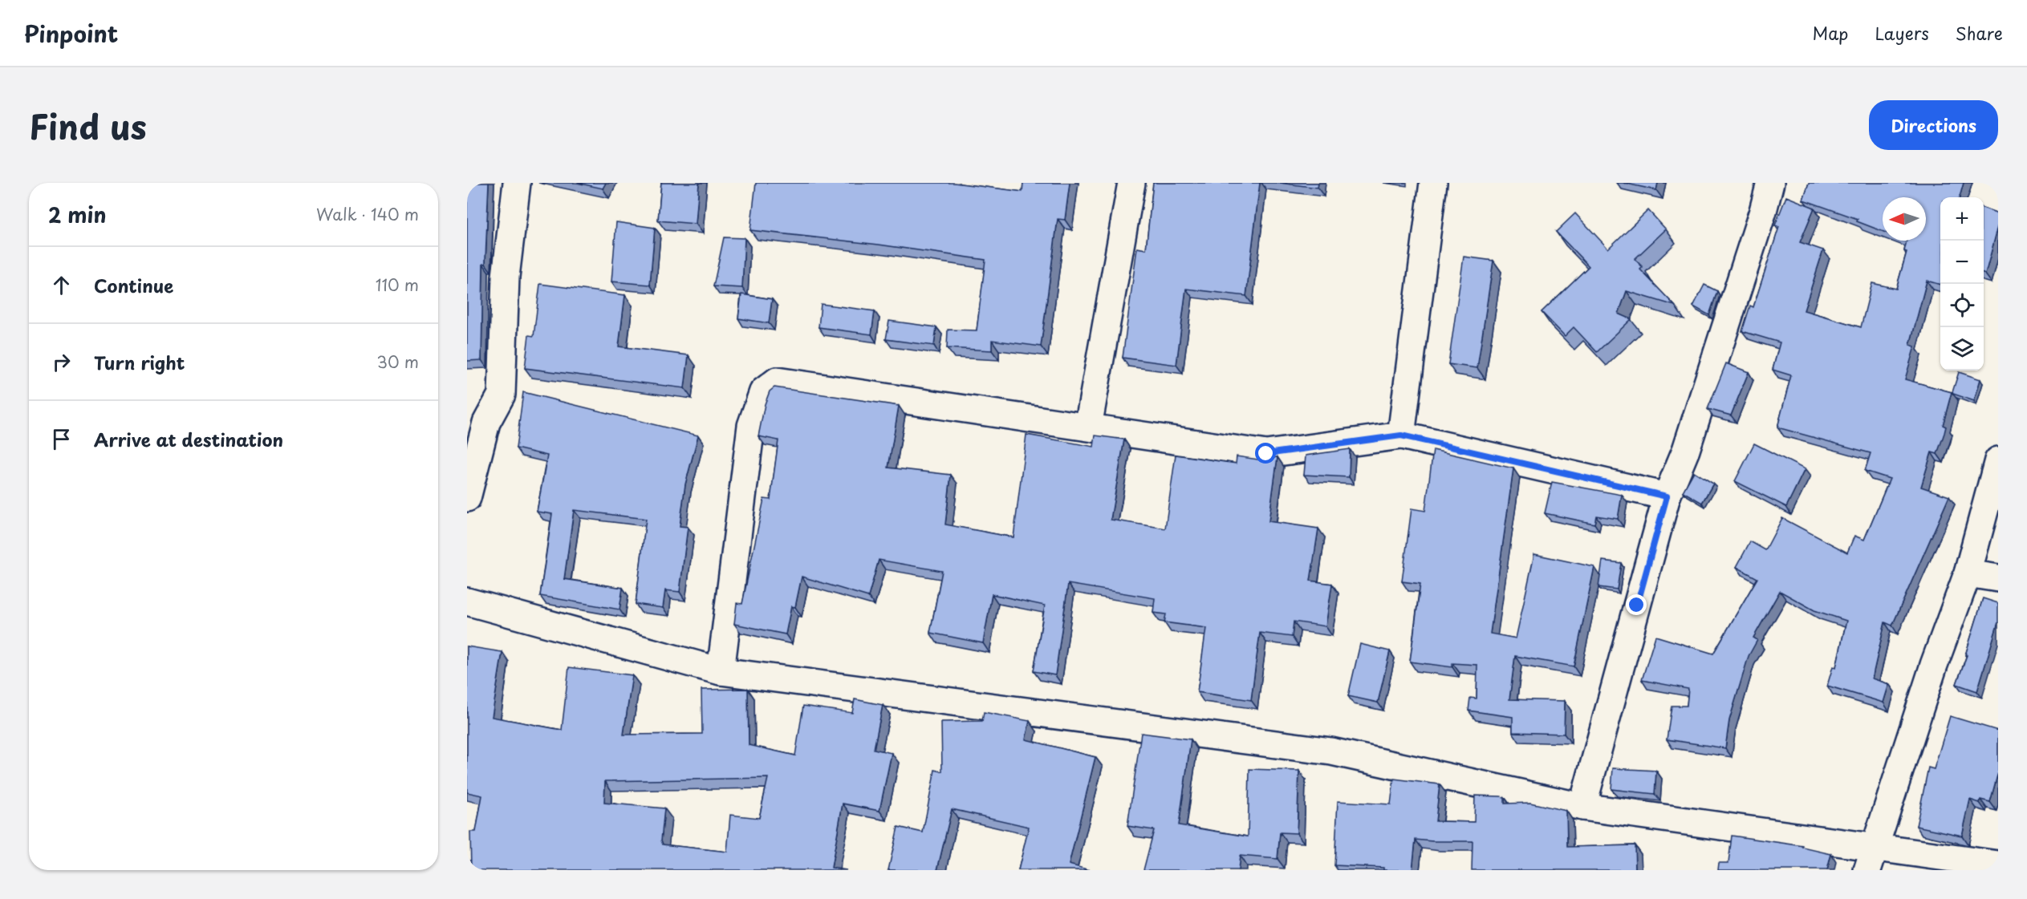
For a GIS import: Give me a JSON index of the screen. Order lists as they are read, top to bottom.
{
  "north": "left",
  "page": {
    "header": "Pinpoint",
    "nav": ["Map", "Layers", "Share"],
    "title": "Find us",
    "buttons": "Directions",
    "heading": ["2 min", "Walk · 140 m"],
    "map_buttons": ["+", "−"],
    "list": [
      ["Continue", "110 m"],
      ["Turn right", "30 m"],
      "Arrive at destination"
    ]
  }
}
